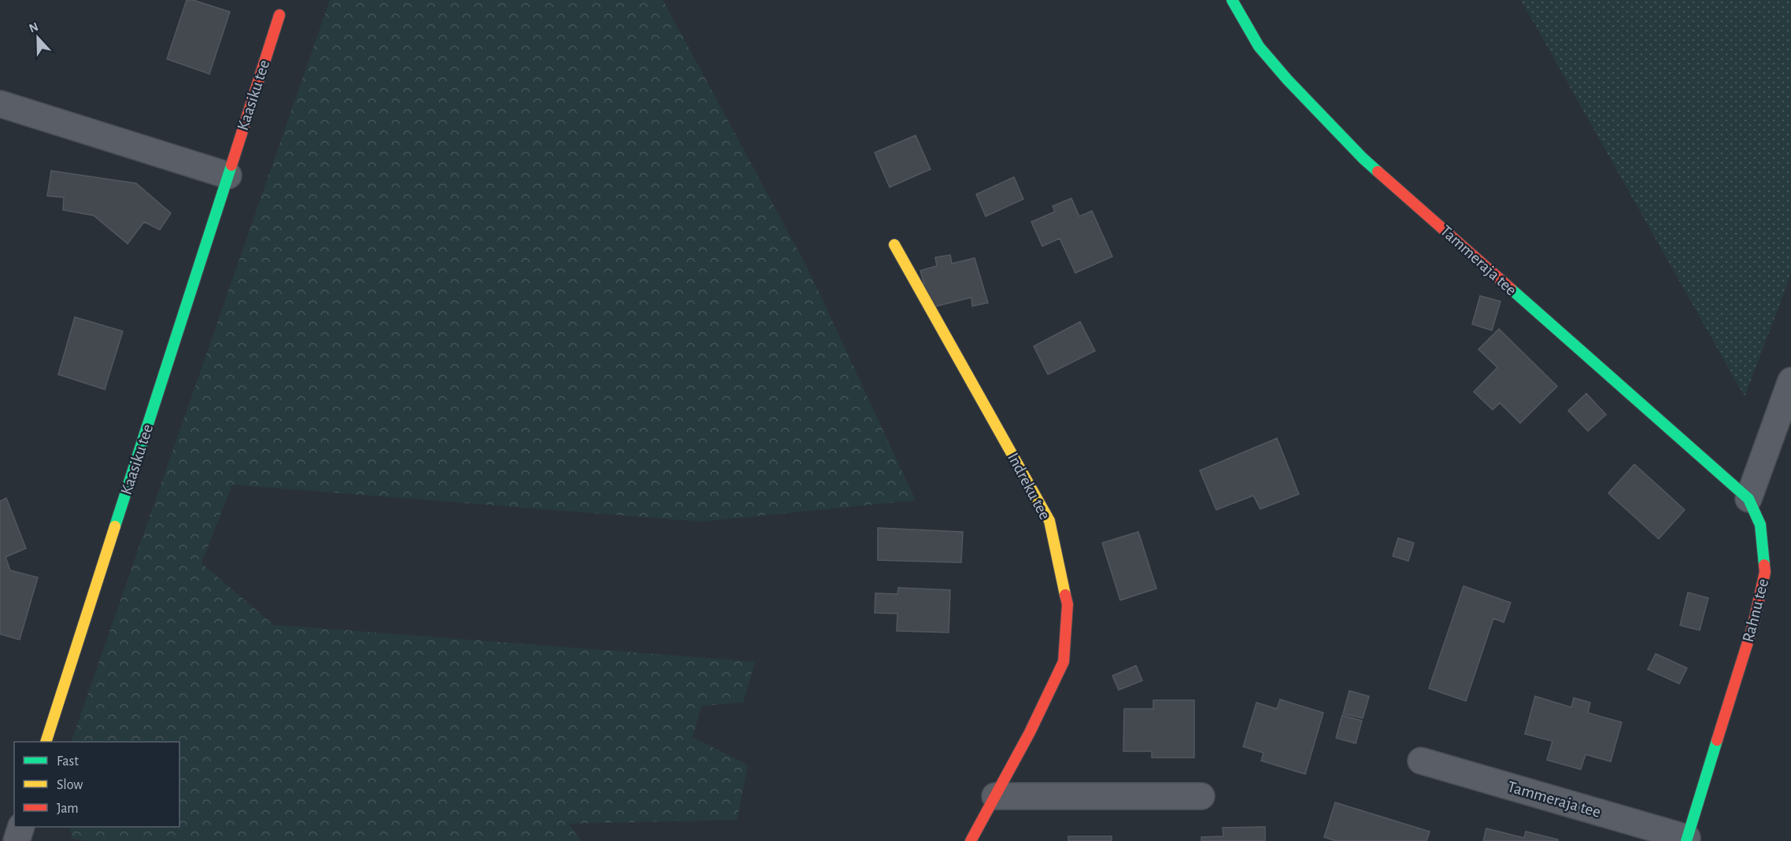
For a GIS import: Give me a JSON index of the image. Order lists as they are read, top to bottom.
{
  "streets": {
    "street": [
      "Kaasiku tee",
      "Tammeraja tee",
      "Indreku tee",
      "Rahnu tee"
    ]
  },
  "crossings": [
    ["Tammeraja tee", "Rahnu tee"]
  ],
  "legend": ["Fast", "Slow", "Jam"],
  "north": "top"
}
